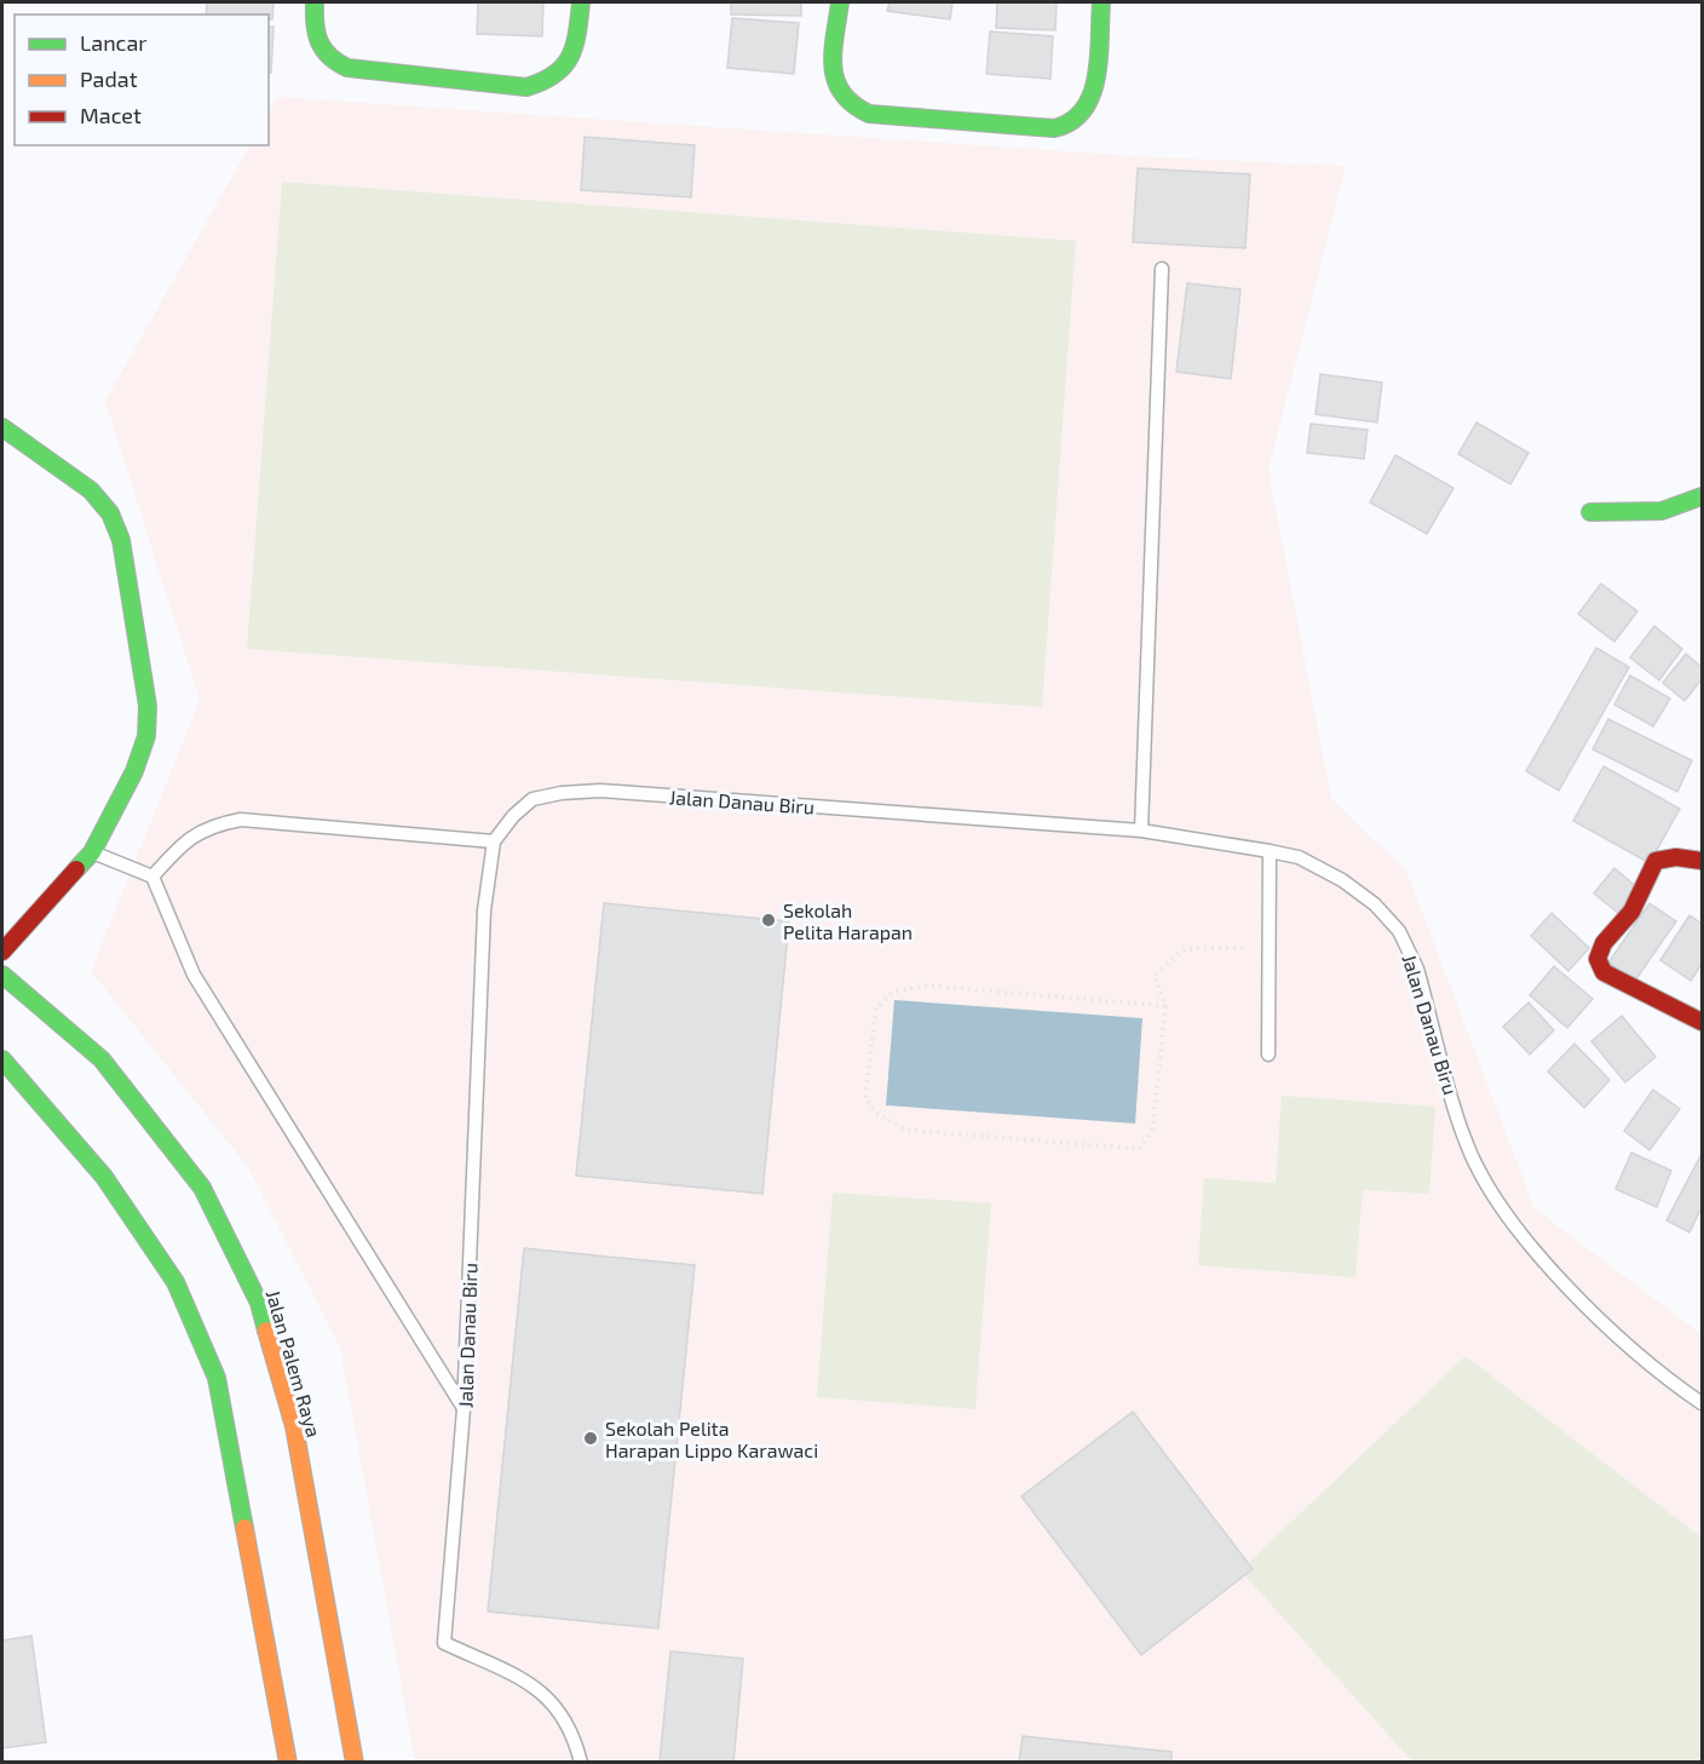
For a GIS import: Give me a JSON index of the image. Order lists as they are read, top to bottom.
{
  "streets": {
    "street": ["Jalan Palem Raya"],
    "lane": ["Jalan Danau Biru"]
  },
  "places": ["Sekolah Pelita Harapan", "Sekolah Pelita Harapan Lippo Karawaci"],
  "legend": ["Lancar", "Padat", "Macet"]
}
